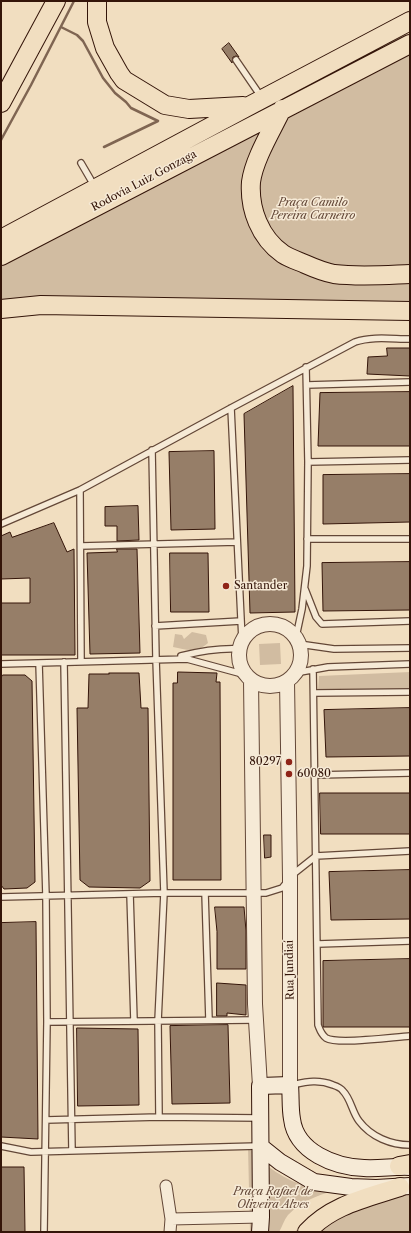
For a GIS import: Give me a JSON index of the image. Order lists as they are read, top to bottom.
{
  "streets": {
    "highway": ["Rodovia Luiz Gonzaga"],
    "main road": ["Rua Jundiaí"]
  },
  "parks": ["Praça Camilo Pereira Carneiro", "Praça Rafael de Oliveira Alves"],
  "places": ["Santander", "80297", "60080"]
}
